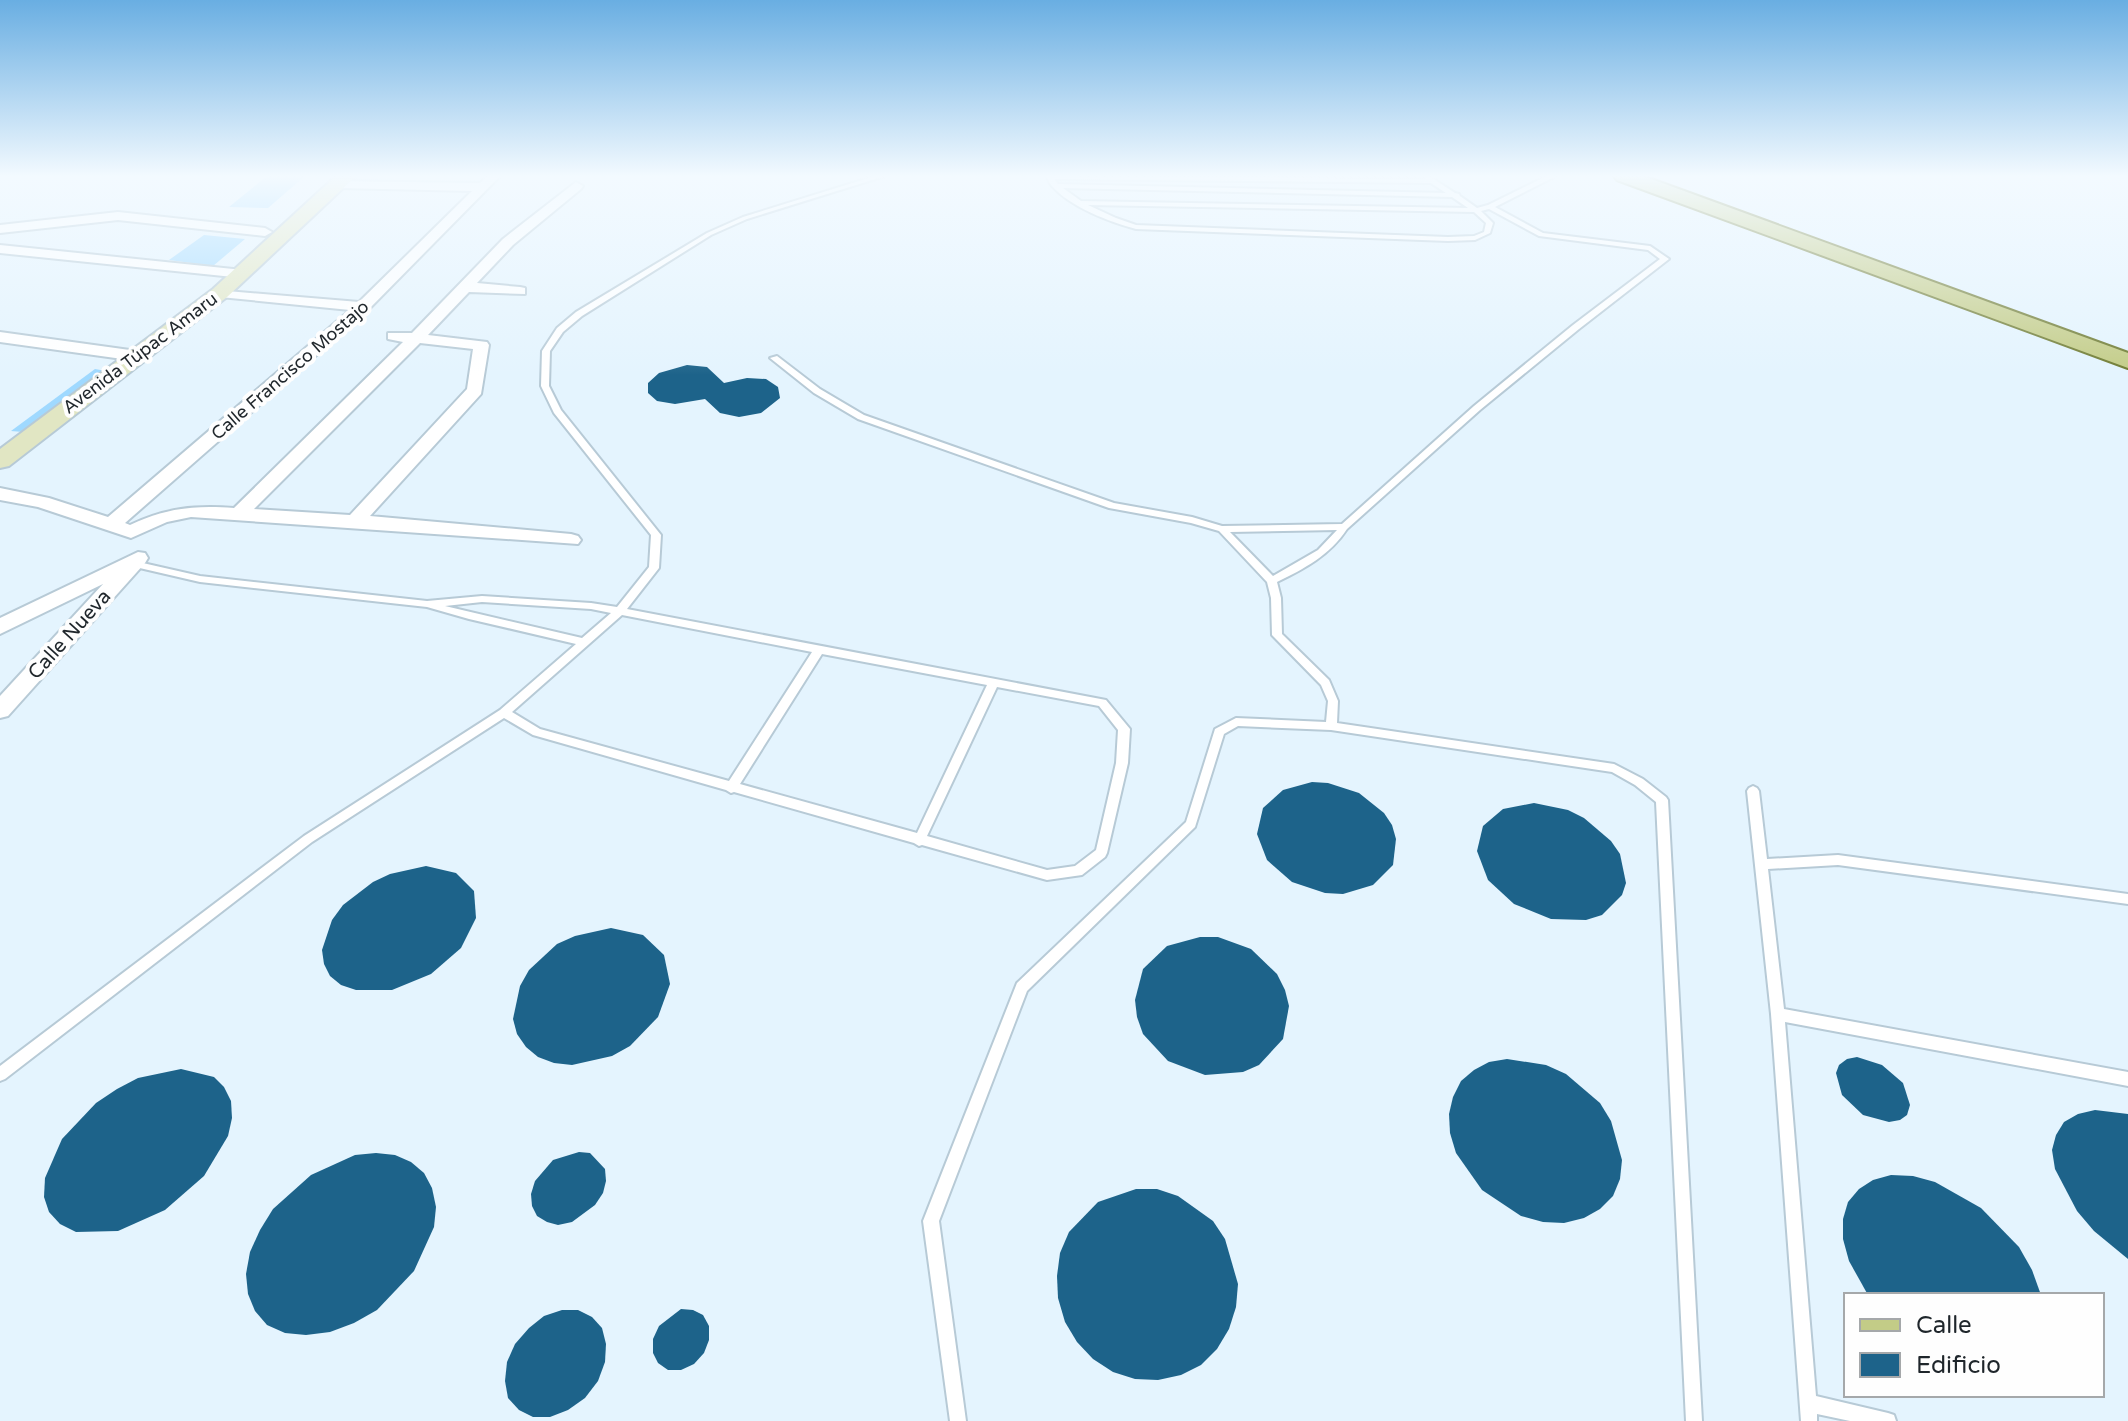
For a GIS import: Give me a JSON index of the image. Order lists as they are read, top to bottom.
{
  "streets": {
    "street": ["Avenida Túpac Amaru", "Calle Francisco Mostajo", "Calle Nueva"]
  },
  "legend": ["Calle", "Edificio"]
}
